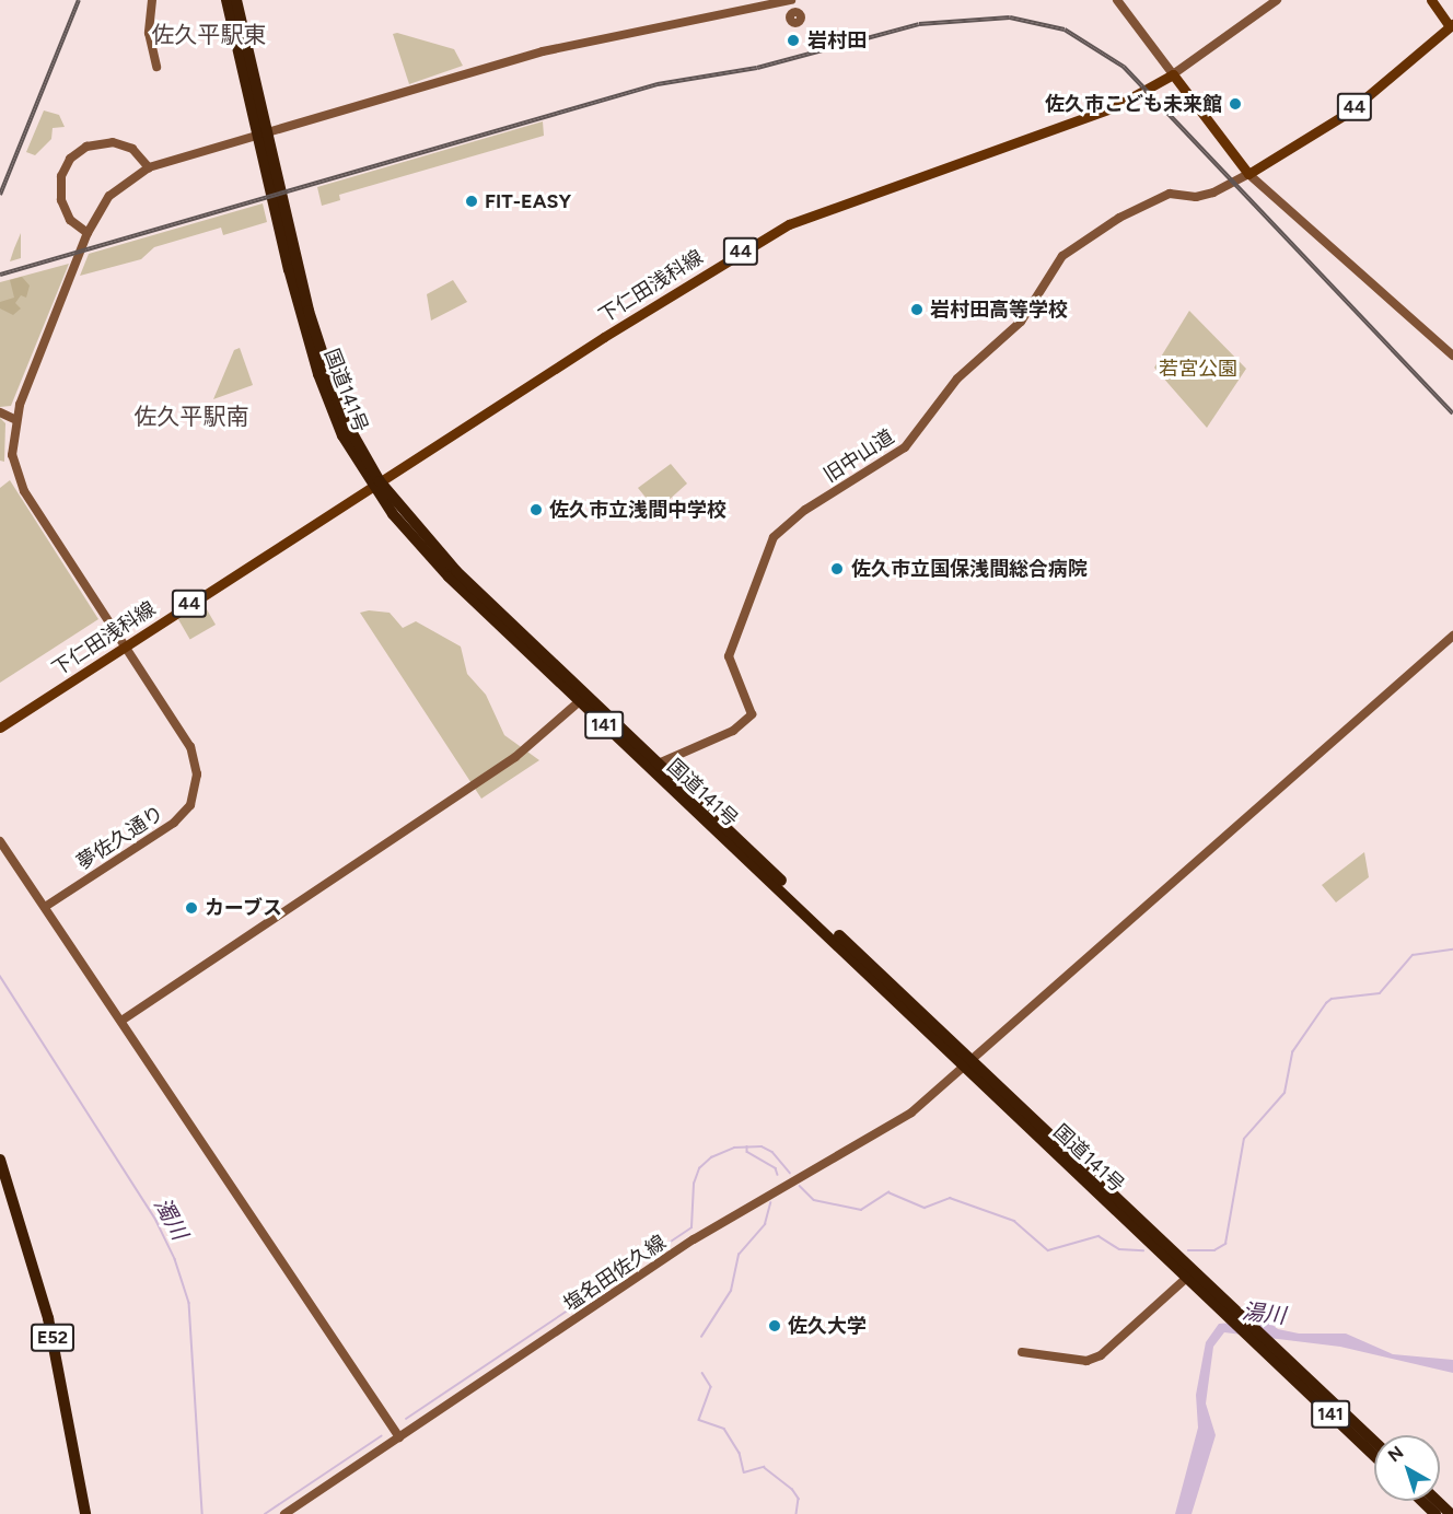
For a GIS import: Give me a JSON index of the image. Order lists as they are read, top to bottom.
{
  "streets": {
    "highway": ["国道141号", "141", "E52"],
    "main road": ["44", "下仁田浅科線"],
    "street": ["旧中山道", "夢佐久通り", "塩名田佐久線"]
  },
  "crossings": [
    ["44", "旧中山道"],
    ["下仁田浅科線", "国道141号"],
    ["下仁田浅科線", "夢佐久通り"],
    ["国道141号", "旧中山道"],
    ["国道141号", "夢佐久通り"],
    ["国道141号", "塩名田佐久線"]
  ],
  "districts": ["佐久平駅東", "佐久平駅南"],
  "water": ["濁川", "湯川"],
  "parks": ["若宮公園"],
  "places": [
    "岩村田",
    "佐久市こども未来館",
    "FIT-EASY",
    "岩村田高等学校",
    "佐久市立浅間中学校",
    "佐久市立国保浅間総合病院",
    "カーブス",
    "佐久大学"
  ],
  "north": "top left"
}
